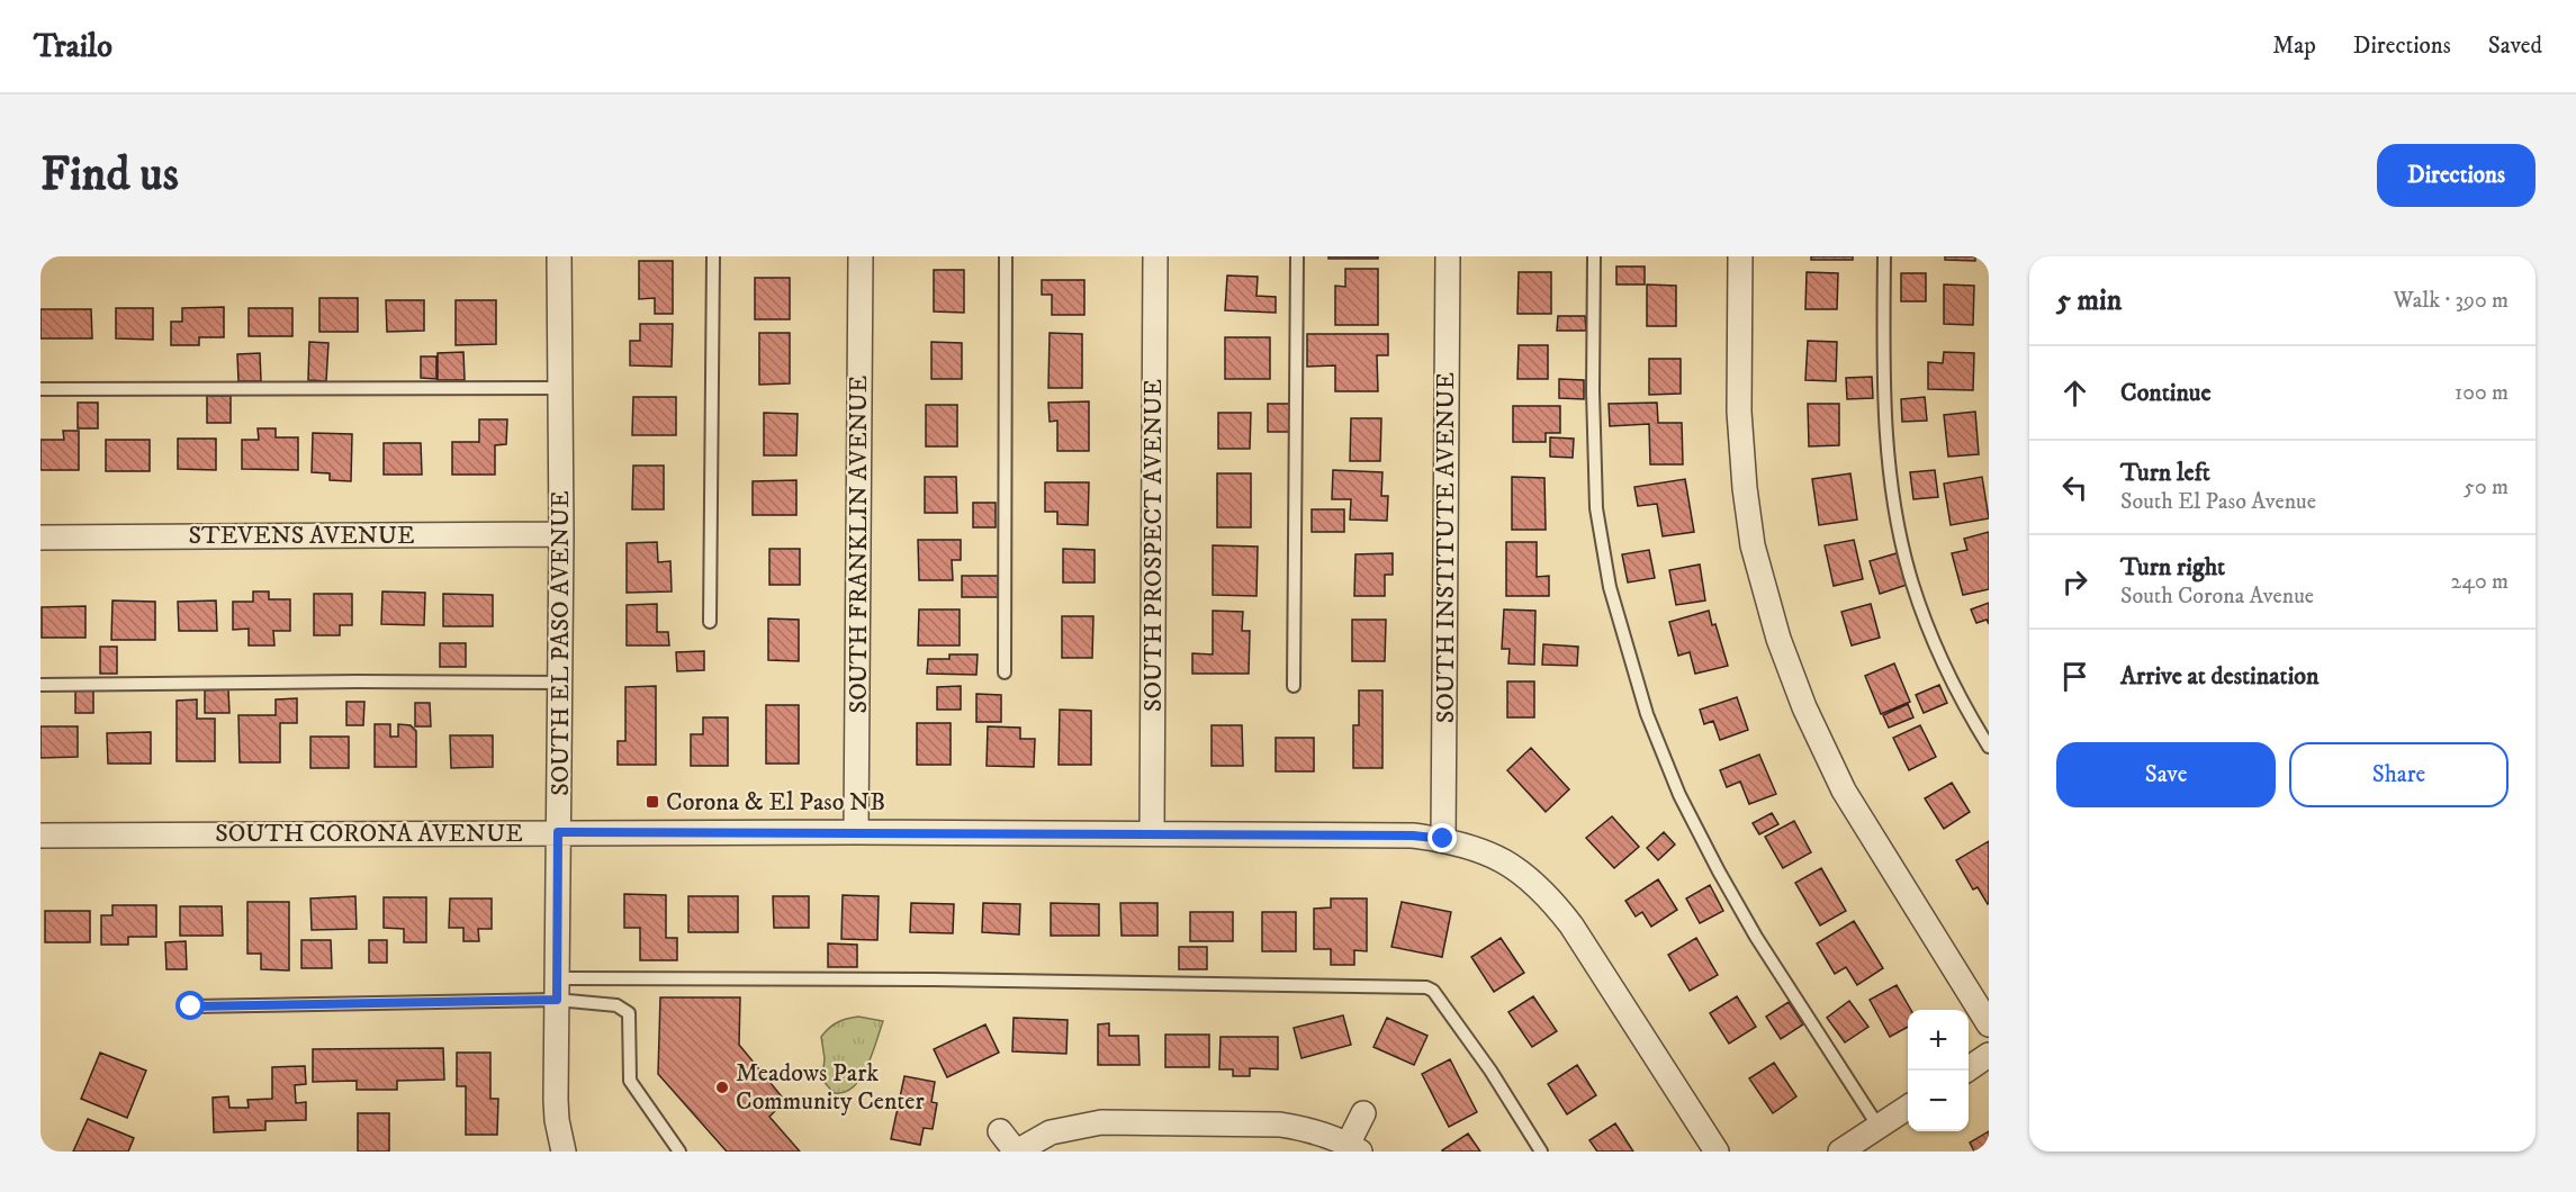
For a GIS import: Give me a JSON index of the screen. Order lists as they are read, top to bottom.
{
  "streets": {
    "street": [
      "STEVENS AVENUE",
      "SOUTH FRANKLIN AVENUE",
      "SOUTH PROSPECT AVENUE",
      "SOUTH INSTITUTE AVENUE",
      "SOUTH EL PASO AVENUE",
      "SOUTH CORONA AVENUE"
    ]
  },
  "crossings": [
    ["STEVENS AVENUE", "SOUTH EL PASO AVENUE"],
    ["SOUTH FRANKLIN AVENUE", "SOUTH CORONA AVENUE"],
    ["SOUTH PROSPECT AVENUE", "SOUTH CORONA AVENUE"],
    ["SOUTH INSTITUTE AVENUE", "SOUTH CORONA AVENUE"],
    ["SOUTH EL PASO AVENUE", "SOUTH CORONA AVENUE"]
  ],
  "places": {
    "transit": ["Corona & El Paso NB"],
    "other": ["Meadows Park Community Center"]
  },
  "page": {
    "header": "Trailo",
    "nav": ["Map", "Directions", "Saved"],
    "buttons": [
      "Directions",
      ["Save", "Share"]
    ],
    "title": "Find us",
    "heading": ["5 min", "Walk · 390 m"],
    "list": [
      ["Continue", "100 m"],
      ["Turn left", "South El Paso Avenue", "50 m"],
      ["Turn right", "South Corona Avenue", "240 m"],
      "Arrive at destination"
    ],
    "map_buttons": ["+", "−"]
  }
}
